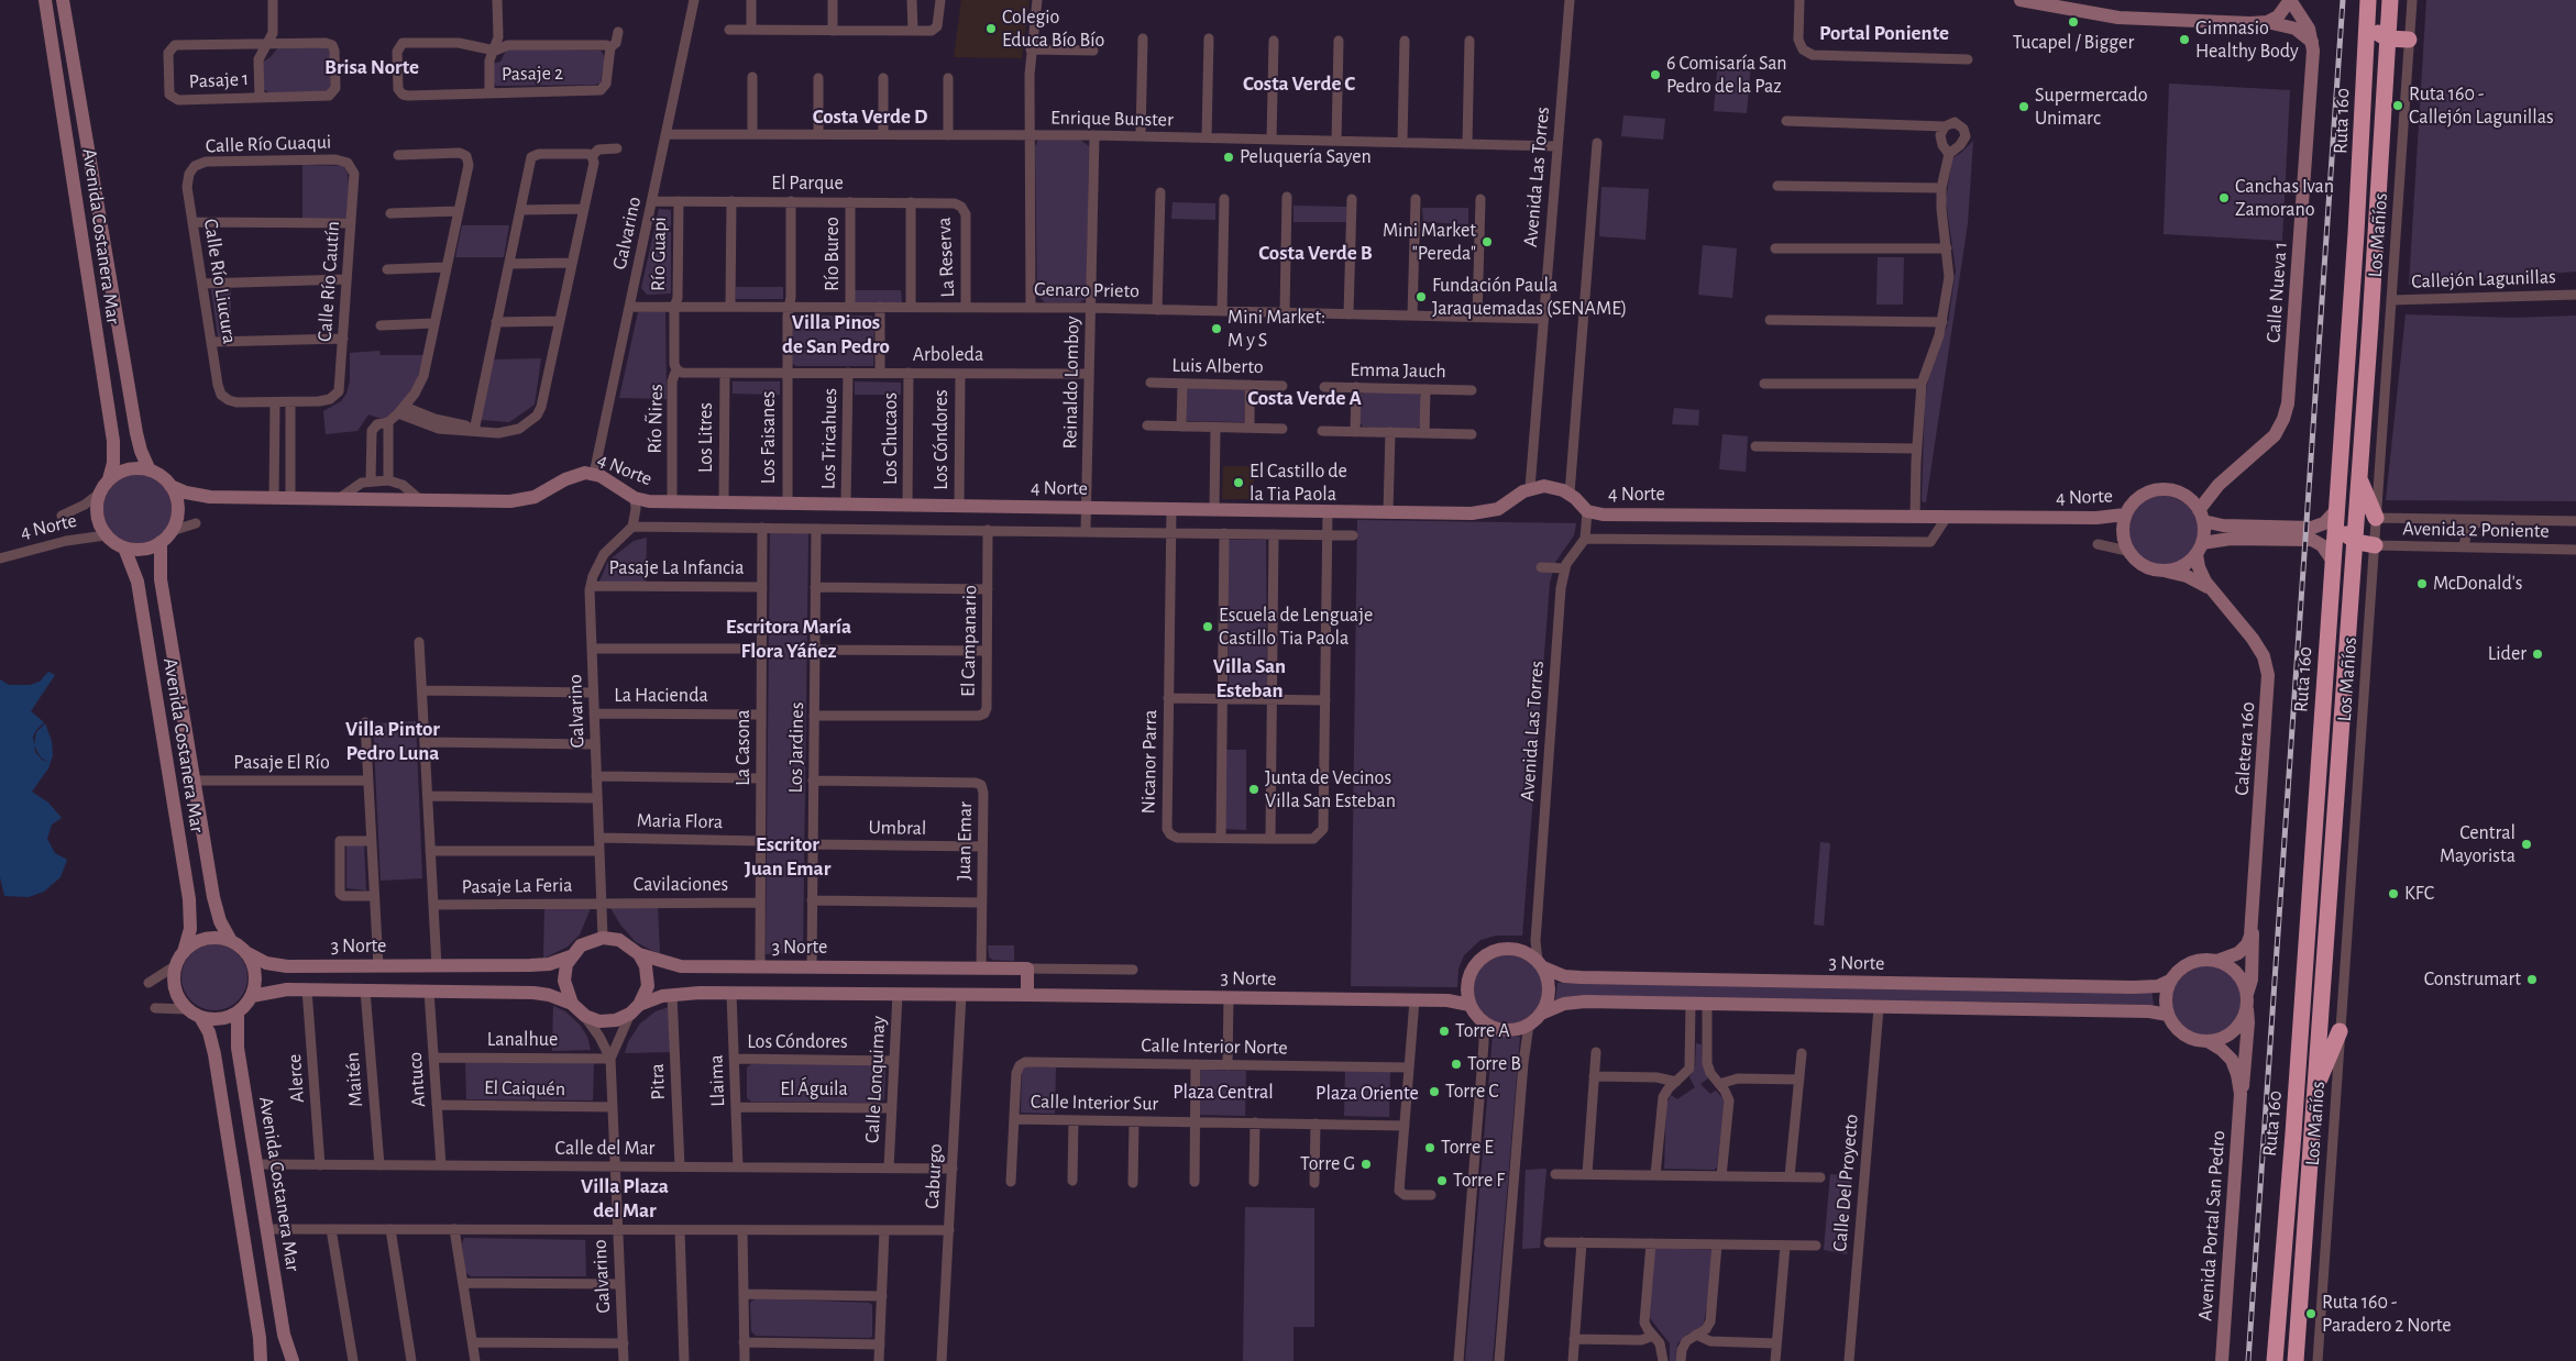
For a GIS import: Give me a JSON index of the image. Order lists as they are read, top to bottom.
{
  "streets": {
    "highway": ["Ruta 160"],
    "street": [
      "Pasaje 2",
      "Pasaje 1",
      "Enrique Bunster",
      "Calle Río Guaqui",
      "Avenida Las Torres",
      "El Parque",
      "Galvarino",
      "Los Mañíos",
      "Avenida Costanera Mar",
      "Río Guapi",
      "Río Bureo",
      "La Reserva",
      "Callejón Lagunillas",
      "Calle Río Liucura",
      "Calle Río Cautín",
      "Genaro Prieto",
      "Calle Nueva 1",
      "Arboleda",
      "Luis Alberto",
      "Emma Jauch",
      "Reinaldo Lomboy",
      "Río Ñires",
      "Los Litres",
      "Los Faisanes",
      "Los Tricahues",
      "Los Chucaos",
      "Los Cóndores",
      "4 Norte",
      "Avenida 2 Poniente",
      "Pasaje La Infancia",
      "El Campanario",
      "La Hacienda",
      "La Casona",
      "Los Jardines",
      "Caletera 160",
      "Nicanor Parra",
      "Pasaje El Río",
      "Maria Flora",
      "Umbral",
      "Juan Emar",
      "Cavilaciones",
      "Pasaje La Feria",
      "3 Norte",
      "Lanalhue",
      "Calle Interior Norte",
      "Alerce",
      "Maitén",
      "Antuco",
      "Calle Lonquimay",
      "Llaima",
      "Pitra",
      "El Caiquén",
      "El Águila",
      "Calle Interior Sur",
      "Calle del Mar",
      "Caburgo",
      "Calle Del Proyecto",
      "Avenida Portal San Pedro"
    ]
  },
  "crossings": [
    ["Enrique Bunster", "Avenida Las Torres"],
    ["Enrique Bunster", "Galvarino"],
    ["Enrique Bunster", "Reinaldo Lomboy"],
    ["Calle Río Guaqui", "Calle Río Liucura"],
    ["Calle Río Guaqui", "Calle Río Cautín"],
    ["Avenida Las Torres", "Genaro Prieto"],
    ["Avenida Las Torres", "4 Norte"],
    ["Avenida Las Torres", "3 Norte"],
    ["El Parque", "Galvarino"],
    ["El Parque", "Río Guapi"],
    ["El Parque", "Río Bureo"],
    ["El Parque", "La Reserva"],
    ["El Parque", "Los Faisanes"],
    ["Galvarino", "Genaro Prieto"],
    ["Galvarino", "4 Norte"],
    ["Galvarino", "Pasaje La Infancia"],
    ["Galvarino", "La Hacienda"],
    ["Galvarino", "Maria Flora"],
    ["Galvarino", "Cavilaciones"],
    ["Galvarino", "Pasaje La Feria"],
    ["Galvarino", "3 Norte"],
    ["Galvarino", "Lanalhue"],
    ["Galvarino", "El Caiquén"],
    ["Galvarino", "Calle del Mar"],
    ["Los Mañíos", "Callejón Lagunillas"],
    ["Los Mañíos", "Avenida 2 Poniente"],
    ["Avenida Costanera Mar", "4 Norte"],
    ["Avenida Costanera Mar", "Pasaje El Río"],
    ["Avenida Costanera Mar", "3 Norte"],
    ["Avenida Costanera Mar", "Calle del Mar"],
    ["Río Guapi", "Genaro Prieto"],
    ["Río Guapi", "Arboleda"],
    ["Río Guapi", "Río Ñires"],
    ["Río Bureo", "Genaro Prieto"],
    ["La Reserva", "Genaro Prieto"],
    ["Genaro Prieto", "Reinaldo Lomboy"],
    ["Genaro Prieto", "Los Faisanes"],
    ["Calle Nueva 1", "4 Norte"],
    ["Calle Nueva 1", "Caletera 160"],
    ["Arboleda", "Reinaldo Lomboy"],
    ["Arboleda", "Río Ñires"],
    ["Arboleda", "Los Litres"],
    ["Arboleda", "Los Faisanes"],
    ["Arboleda", "Los Tricahues"],
    ["Arboleda", "Los Chucaos"],
    ["Arboleda", "Los Cóndores"],
    ["Reinaldo Lomboy", "4 Norte"],
    ["Río Ñires", "4 Norte"],
    ["Los Litres", "4 Norte"],
    ["Los Faisanes", "4 Norte"],
    ["Los Tricahues", "4 Norte"],
    ["Los Chucaos", "4 Norte"],
    ["Los Cóndores", "4 Norte"],
    ["Los Cóndores", "Calle Lonquimay"],
    ["Los Cóndores", "Llaima"],
    ["4 Norte", "Caletera 160"],
    ["4 Norte", "Nicanor Parra"],
    ["Pasaje La Infancia", "La Casona"],
    ["El Campanario", "Los Jardines"],
    ["La Hacienda", "La Casona"],
    ["La Casona", "Maria Flora"],
    ["La Casona", "Cavilaciones"],
    ["La Casona", "3 Norte"],
    ["Los Jardines", "Umbral"],
    ["Los Jardines", "Juan Emar"],
    ["Los Jardines", "3 Norte"],
    ["Caletera 160", "3 Norte"],
    ["Caletera 160", "Avenida Portal San Pedro"],
    ["Umbral", "Juan Emar"],
    ["Juan Emar", "3 Norte"],
    ["Cavilaciones", "Pasaje La Feria"],
    ["3 Norte", "Calle Lonquimay"],
    ["3 Norte", "Llaima"],
    ["3 Norte", "Pitra"],
    ["3 Norte", "Caburgo"],
    ["3 Norte", "Avenida Portal San Pedro"],
    ["Lanalhue", "Antuco"],
    ["Calle Interior Norte", "Calle Interior Sur"],
    ["Alerce", "Calle del Mar"],
    ["Maitén", "Calle del Mar"],
    ["Antuco", "El Caiquén"],
    ["Antuco", "Calle del Mar"],
    ["Calle Lonquimay", "El Águila"],
    ["Calle Lonquimay", "Calle del Mar"],
    ["Llaima", "El Águila"],
    ["Llaima", "Calle del Mar"],
    ["Pitra", "Calle del Mar"],
    ["Calle del Mar", "Caburgo"]
  ],
  "districts": [
    "Portal Poniente",
    "Brisa Norte",
    "Costa Verde C",
    "Costa Verde D",
    "Costa Verde B",
    "Villa Pinos de San Pedro",
    "Costa Verde A",
    "Escritora María Flora Yáñez",
    "Villa San Esteban",
    "Villa Pintor Pedro Luna",
    "Escritor Juan Emar",
    "Villa Plaza del Mar"
  ],
  "parks": ["Plaza Central", "Plaza Oriente"],
  "places": [
    "Tucapel / Bigger",
    "Colegio Educa Bío Bío",
    "Gimnasio Healthy Body",
    "6 Comisaría San Pedro de la Paz",
    "Ruta 160 - Callejón Lagunillas",
    "Supermercado Unimarc",
    "Peluquería Sayen",
    "Canchas Ivan Zamorano",
    "Mini Market \"Pereda\"",
    "Fundación Paula Jaraquemadas (SENAME)",
    "Mini Market: M y S",
    "El Castillo de la Tia Paola",
    "McDonald's",
    "Escuela de Lenguaje Castillo Tia Paola",
    "Lider",
    "Junta de Vecinos Villa San Esteban",
    "Central Mayorista",
    "KFC",
    "Construmart",
    "Torre A",
    "Torre B",
    "Torre C",
    "Torre E",
    "Torre G",
    "Torre F",
    "Ruta 160 - Paradero 2 Norte"
  ]
}
